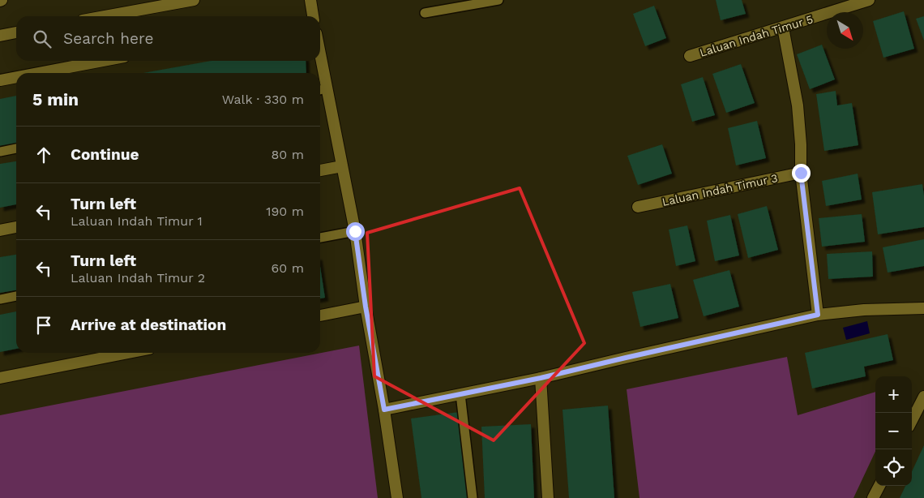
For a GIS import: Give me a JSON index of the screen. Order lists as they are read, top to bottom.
{
  "streets": {
    "street": ["Laluan Indah Timur 5", "Laluan Indah Timur 3"]
  },
  "north": "bottom right",
  "page": {
    "search": "Search here",
    "heading": ["5 min", "Walk · 330 m"],
    "list": [
      ["Continue", "80 m"],
      ["Turn left", "Laluan Indah Timur 1", "190 m"],
      ["Turn left", "Laluan Indah Timur 2", "60 m"],
      "Arrive at destination"
    ],
    "map_buttons": ["+", "−"]
  }
}
